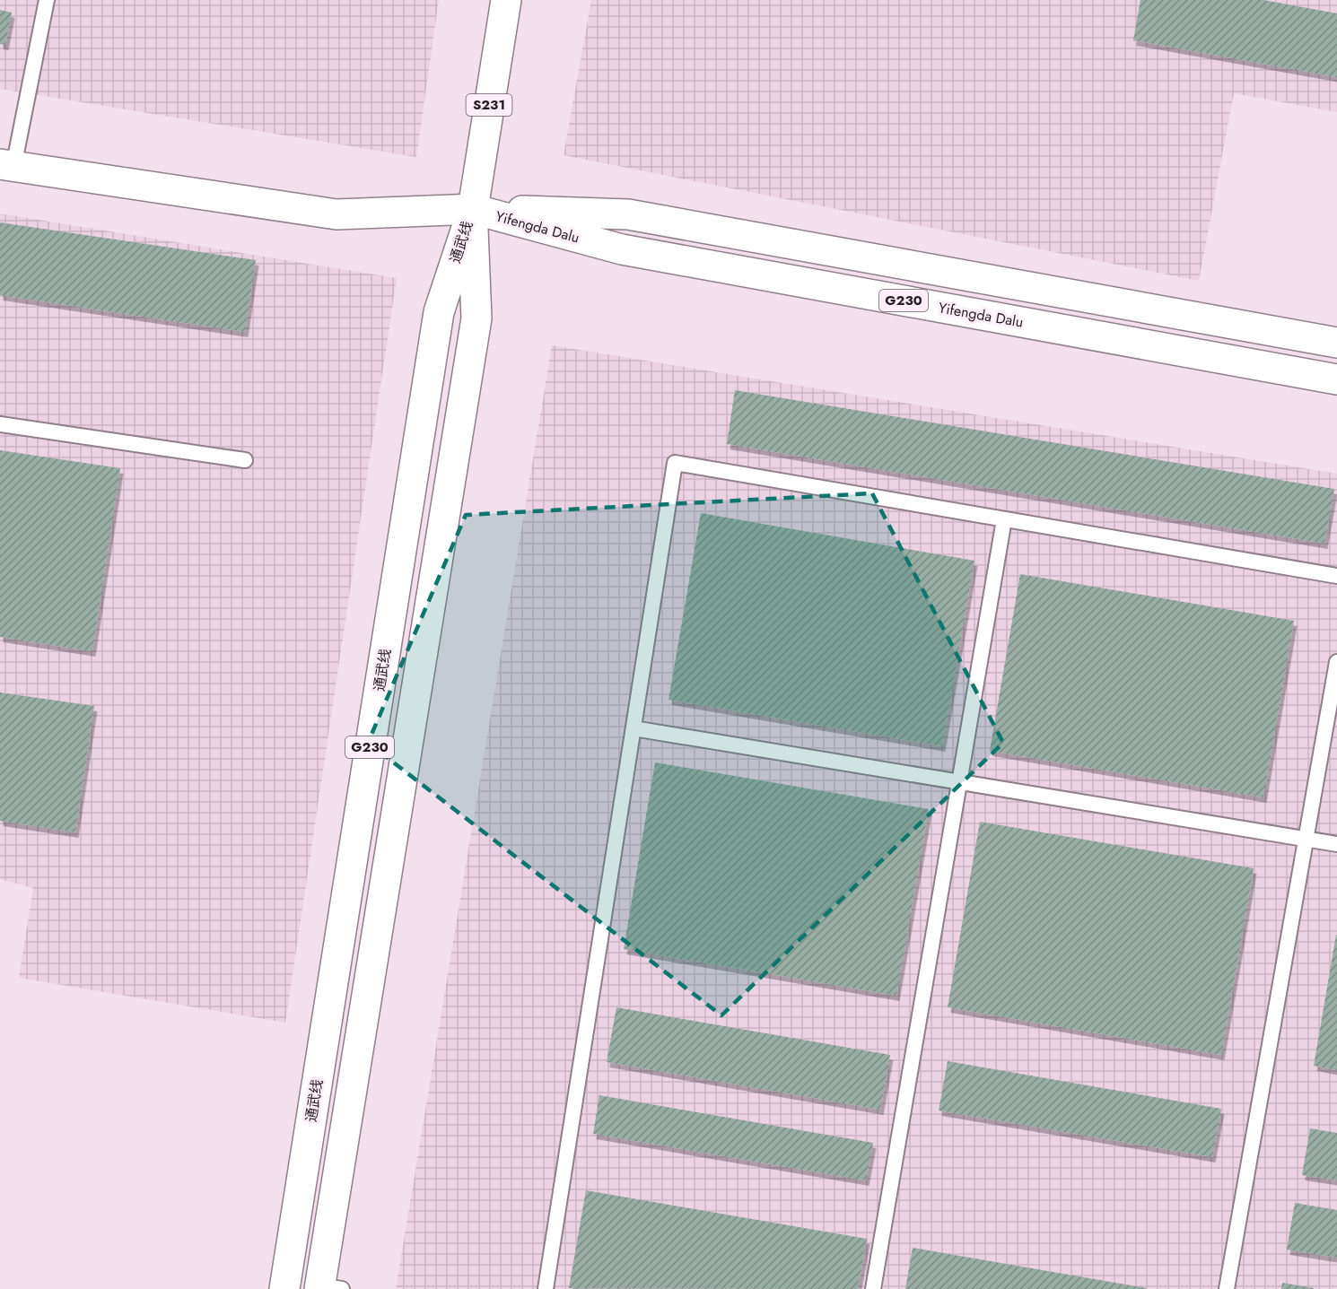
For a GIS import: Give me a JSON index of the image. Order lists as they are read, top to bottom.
{
  "streets": {
    "main road": [
      "S231",
      "Yifengda Dalu",
      "通武线",
      "G230"
    ]
  },
  "crossings": [
    ["S231", "Yifengda Dalu"],
    ["S231", "通武线"],
    ["Yifengda Dalu", "通武线"]
  ]
}
